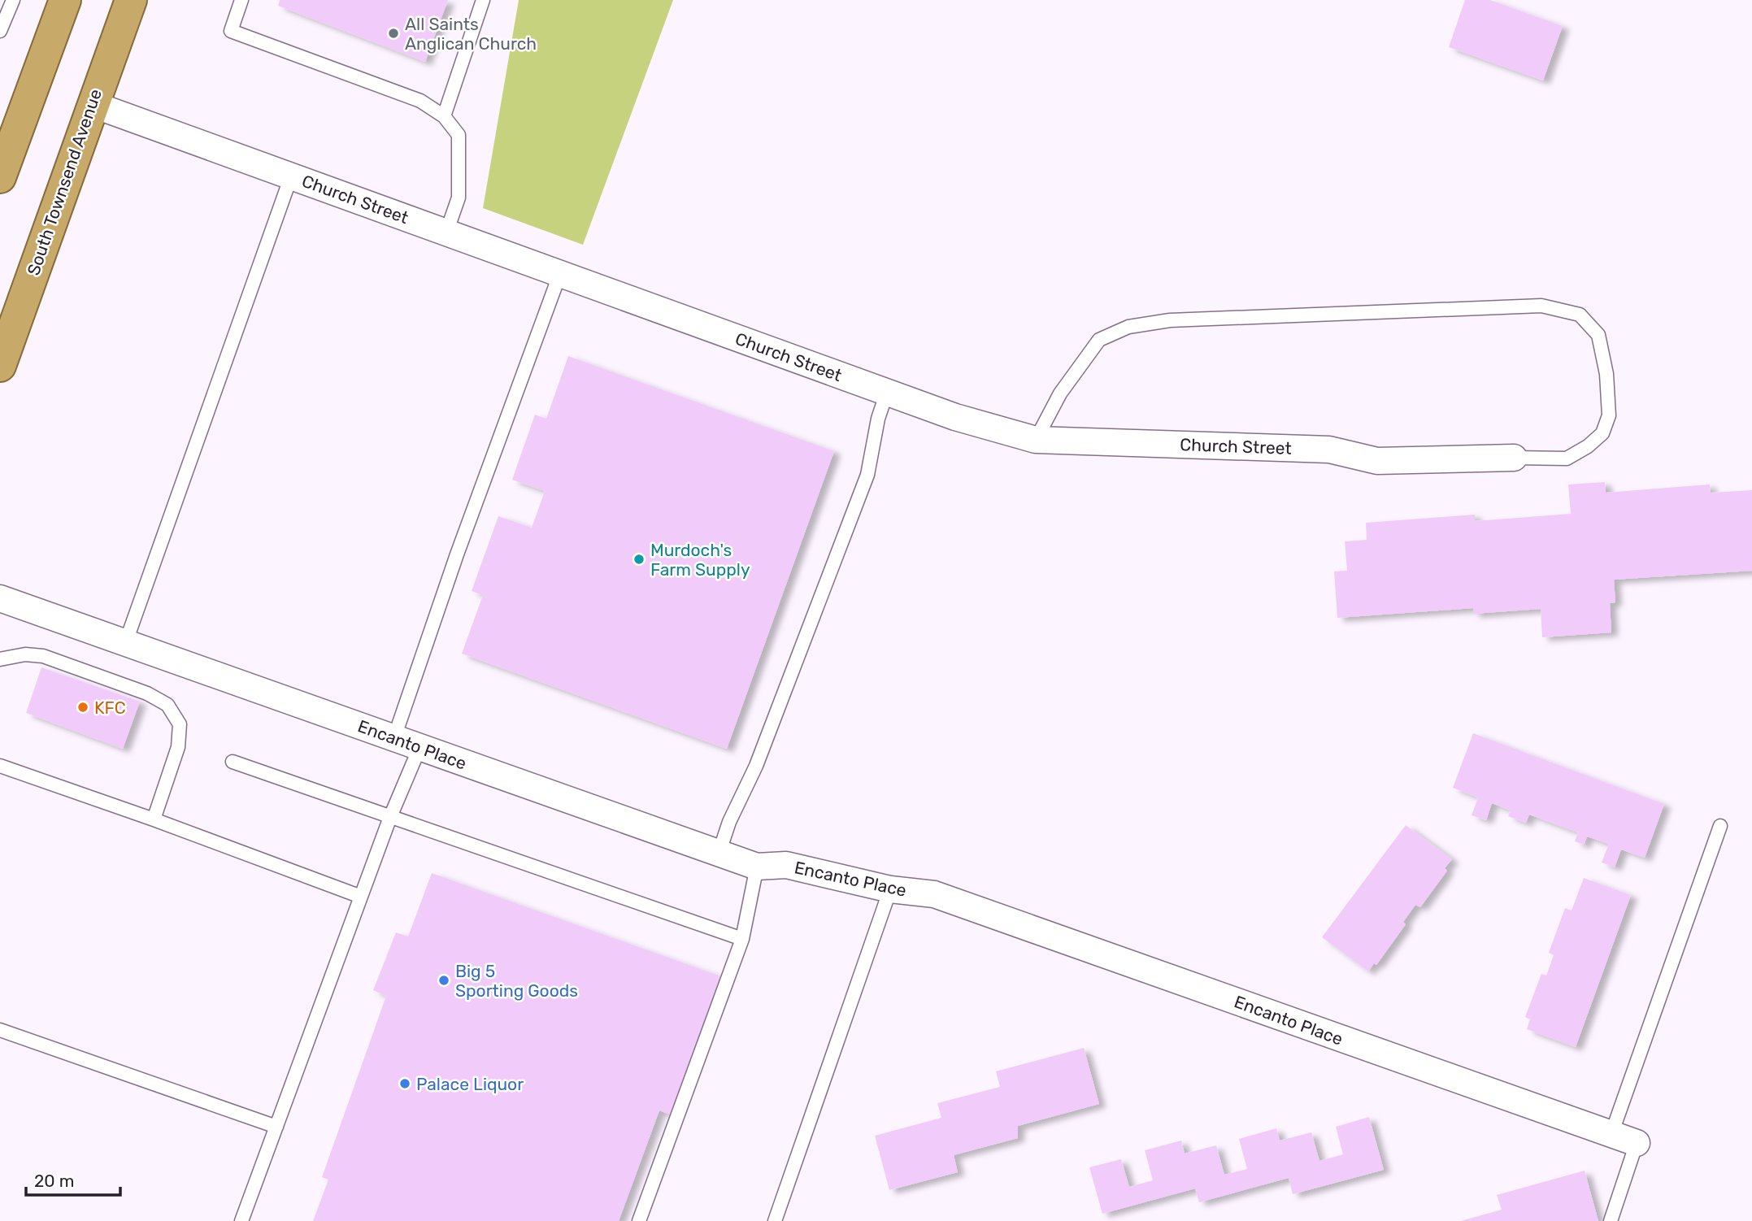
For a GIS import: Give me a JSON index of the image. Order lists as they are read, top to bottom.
{
  "streets": {
    "highway": ["South Townsend Avenue"],
    "street": ["Church Street", "Encanto Place"]
  },
  "crossings": [
    ["South Townsend Avenue", "Church Street"]
  ],
  "places": [
    "All Saints Anglican Church",
    "Murdoch's Farm Supply",
    "KFC",
    "Big 5 Sporting Goods",
    "Palace Liquor"
  ],
  "scale_bar": "20 m"
}
